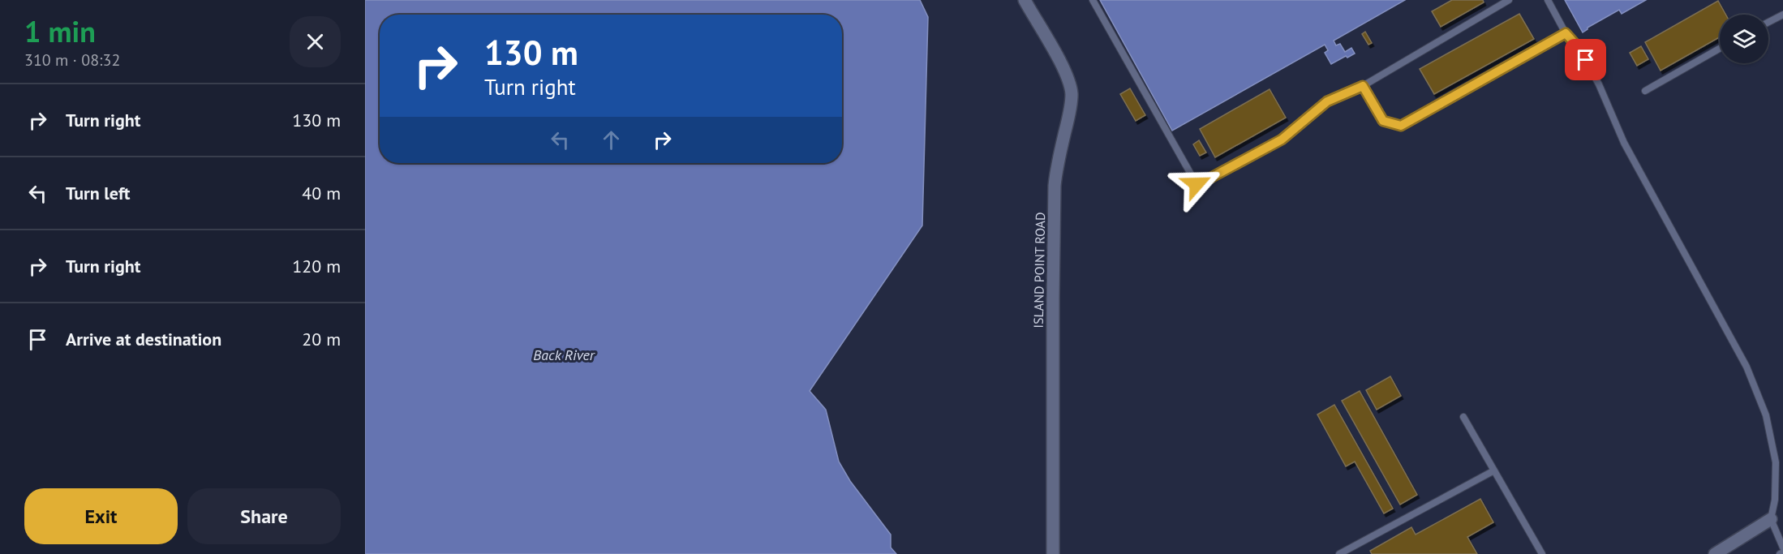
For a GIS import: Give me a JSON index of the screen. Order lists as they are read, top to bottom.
{
  "streets": {
    "street": ["ISLAND POINT ROAD"]
  },
  "water": ["Back River"],
  "page": {
    "heading": ["1 min", "310 m · 08:32"],
    "turn": ["130 m", "Turn right"],
    "list": [
      {
        "name": "Turn right",
        "value": "130 m"
      },
      {
        "name": "Turn left",
        "value": "40 m"
      },
      {
        "name": "Turn right",
        "value": "120 m"
      },
      {
        "name": "Arrive at destination",
        "value": "20 m"
      }
    ],
    "buttons": ["Exit", "Share"]
  }
}
